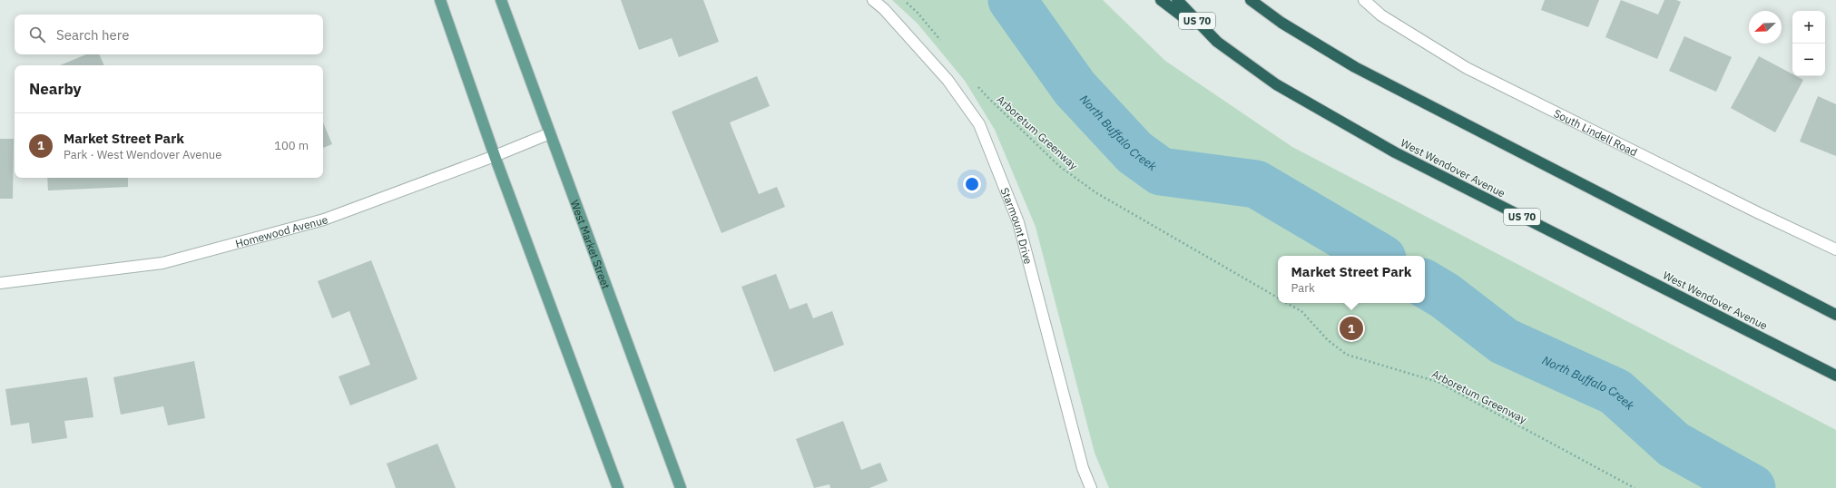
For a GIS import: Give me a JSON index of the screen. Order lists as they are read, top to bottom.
{
  "streets": {
    "highway": ["US 70", "West Wendover Avenue"],
    "main road": ["West Market Street"],
    "street": ["South Lindell Road", "Starmount Drive", "Homewood Avenue"],
    "path": ["Arboretum Greenway"]
  },
  "crossings": [
    ["Homewood Avenue", "West Market Street"]
  ],
  "water": ["North Buffalo Creek"],
  "north": "bottom left",
  "page": {
    "map_buttons": ["+", "−"],
    "search": "Search here",
    "heading": "Nearby",
    "list": [
      {
        "mark": "1",
        "name": "Market Street Park",
        "note": "Park · West Wendover Avenue",
        "value": "100 m"
      }
    ],
    "popup": ["Market Street Park", "Park"],
    "pins": "1"
  }
}
